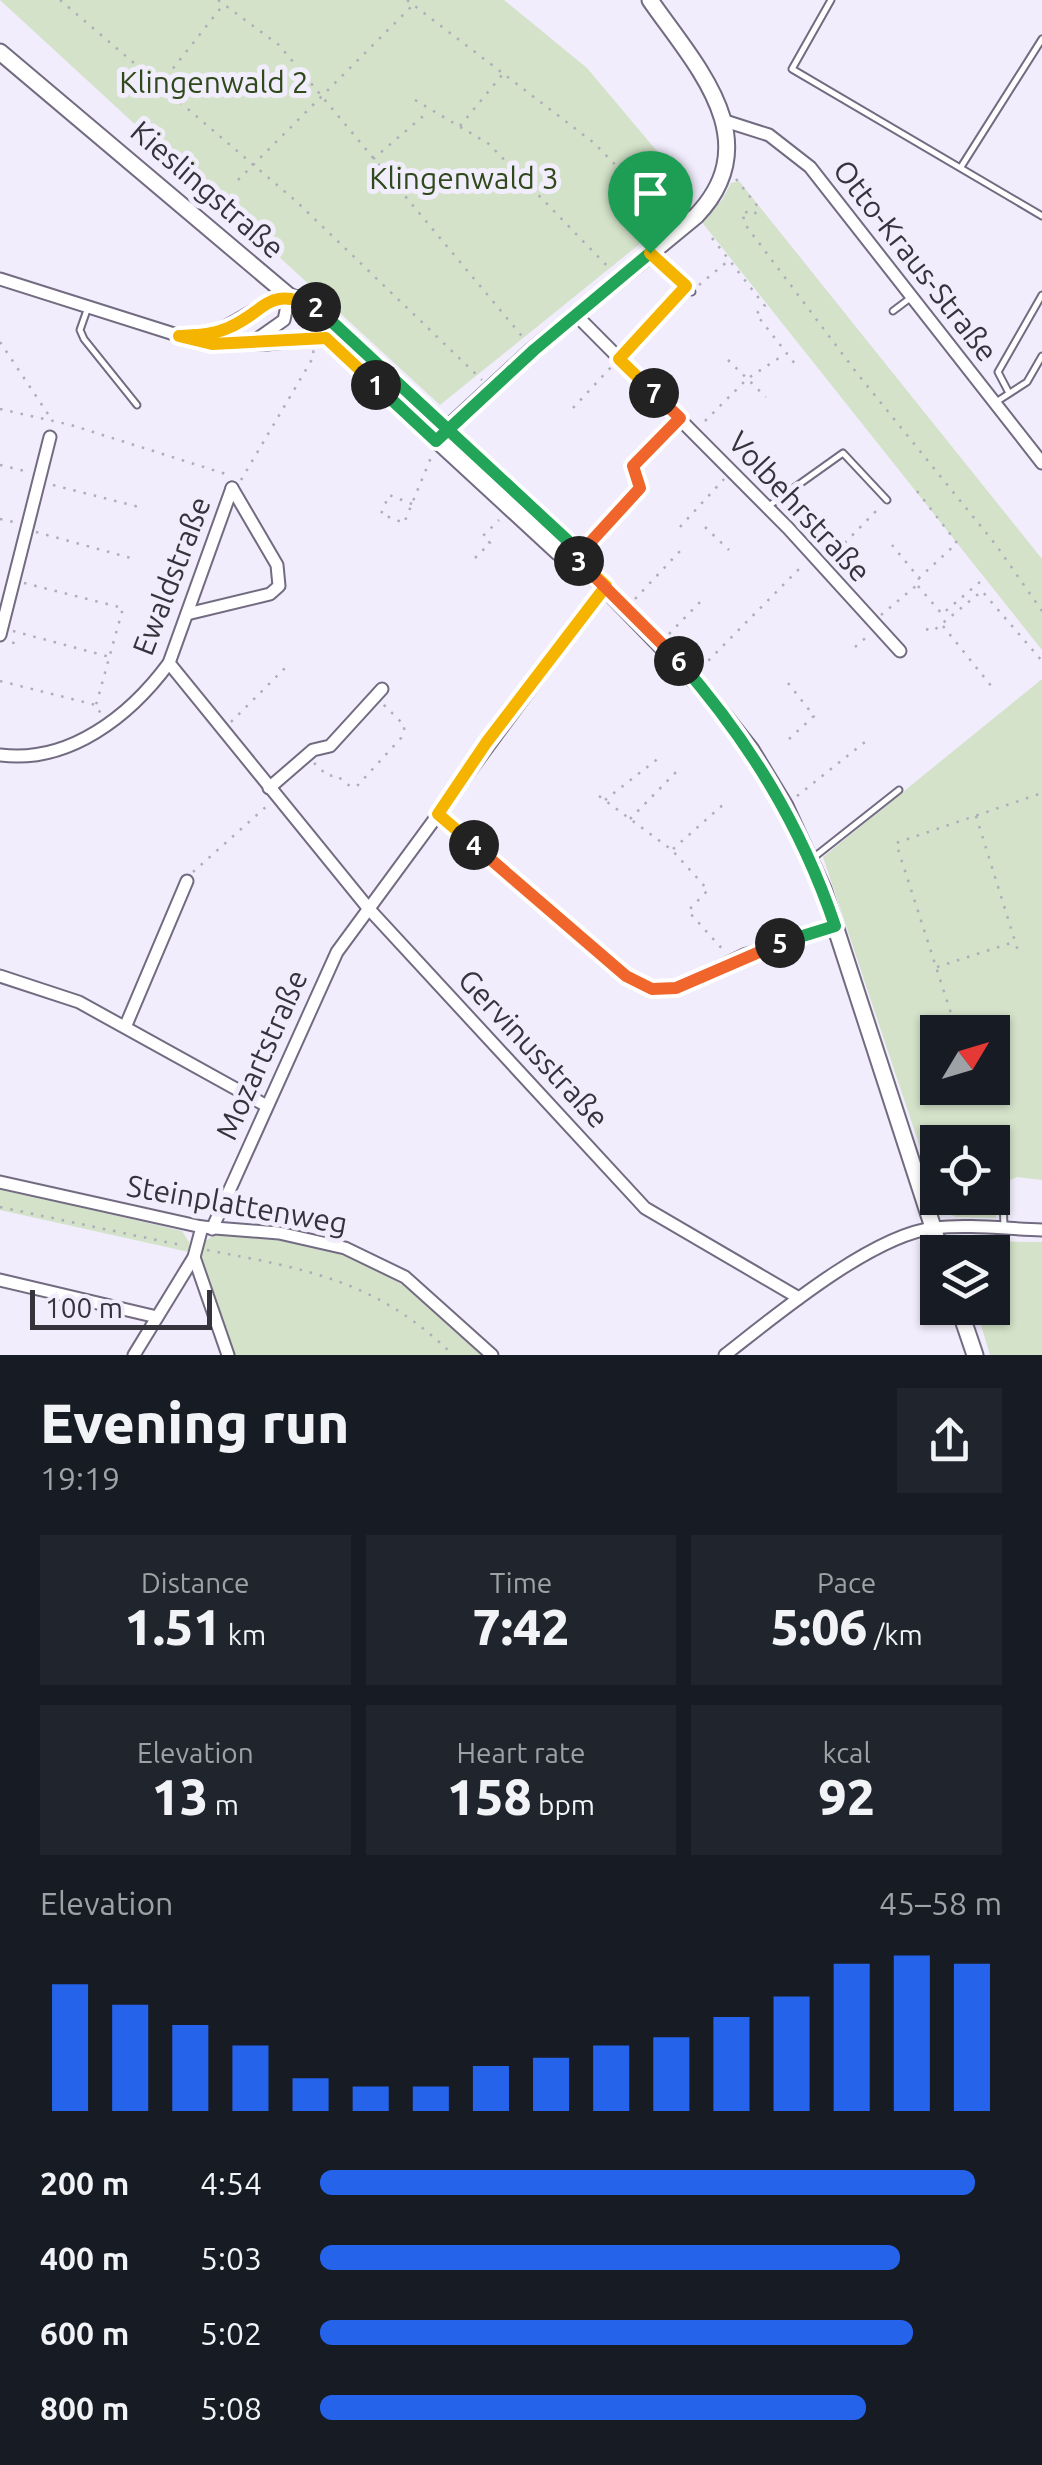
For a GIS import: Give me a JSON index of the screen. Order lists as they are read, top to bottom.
{
  "streets": {
    "street": [
      "Kieslingstraße",
      "Otto-Kraus-Straße",
      "Volbehrstraße",
      "Ewaldstraße",
      "Gervinusstraße",
      "Mozartstraße",
      "Steinplattenweg"
    ]
  },
  "crossings": [
    ["Ewaldstraße", "Gervinusstraße"],
    ["Gervinusstraße", "Mozartstraße"],
    ["Mozartstraße", "Steinplattenweg"]
  ],
  "parks": ["Klingenwald 2", "Klingenwald 3"],
  "scale_bar": "100 m",
  "north": "top right",
  "page": {
    "pins": [
      "2",
      "1",
      "7",
      "3",
      "6",
      "4",
      "5"
    ],
    "scale": "100 m",
    "heading": ["Evening run", "19:19"],
    "stats": [
      ["Distance", "1.51 km"],
      ["Time", "7:42"],
      ["Pace", "5:06 /km"],
      ["Elevation", "13 m"],
      ["Heart rate", "158 bpm"],
      ["kcal", "92"]
    ],
    "chart": ["Elevation", "45–58 m"],
    "list": [
      {
        "name": "200 m",
        "note": "4:54"
      },
      {
        "name": "400 m",
        "note": "5:03"
      },
      {
        "name": "600 m",
        "note": "5:02"
      },
      {
        "name": "800 m",
        "note": "5:08"
      }
    ]
  }
}
